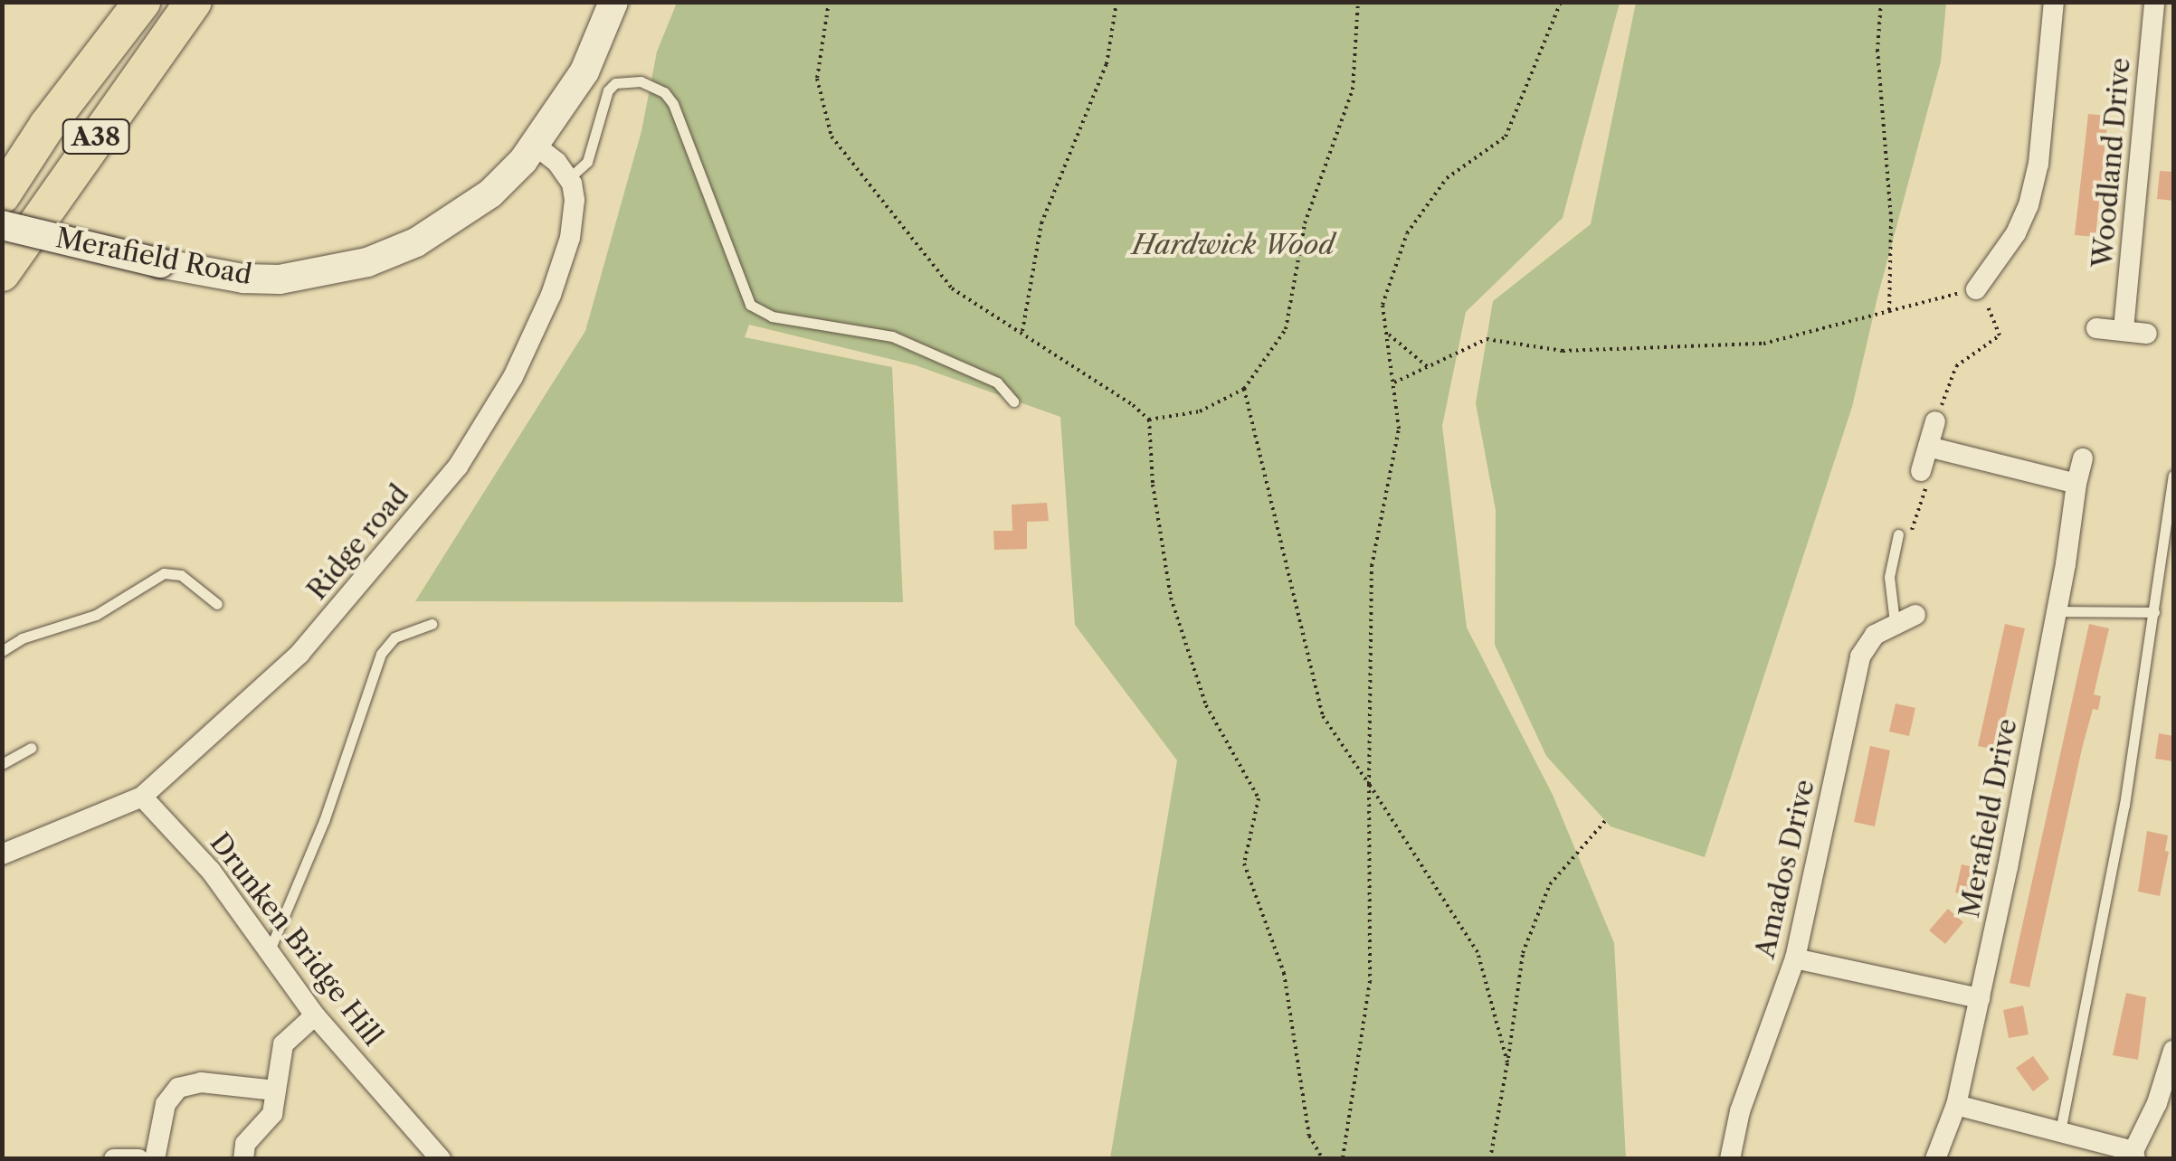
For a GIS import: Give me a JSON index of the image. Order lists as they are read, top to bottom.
{
  "streets": {
    "highway": ["A38"],
    "street": [
      "Woodland Drive",
      "Merafield Road",
      "Ridge road",
      "Merafield Drive",
      "Amados Drive",
      "Drunken Bridge Hill"
    ]
  },
  "crossings": [
    ["Ridge road", "Drunken Bridge Hill"]
  ],
  "parks": ["Hardwick Wood"]
}
